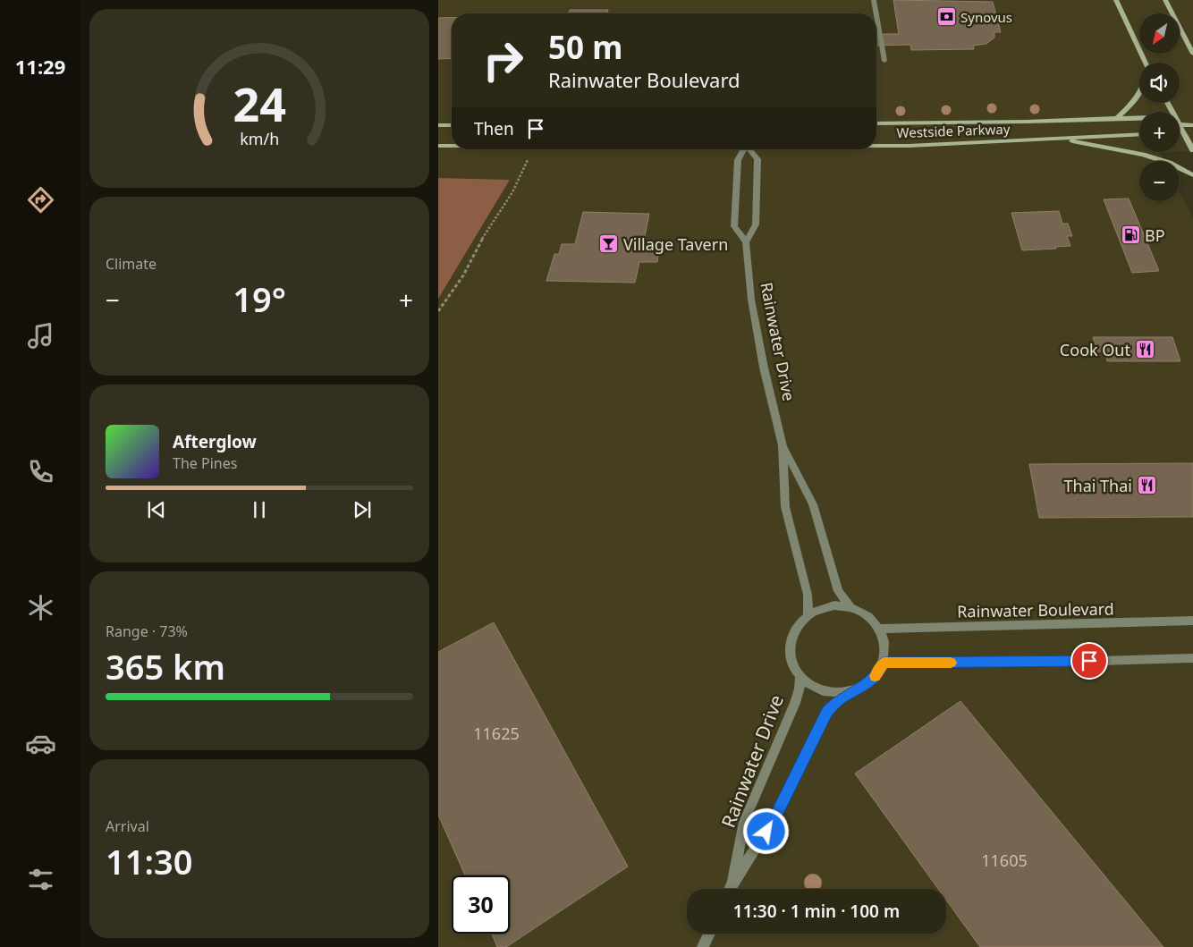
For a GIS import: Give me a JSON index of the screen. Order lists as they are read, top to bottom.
{
  "streets": {
    "main road": ["Westside Parkway"],
    "street": ["Rainwater Drive", "Rainwater Boulevard"]
  },
  "crossings": [
    ["Rainwater Drive", "Rainwater Boulevard"]
  ],
  "places": {
    "bank": ["Synovus"],
    "fuel station": ["BP"],
    "bar": ["Village Tavern"],
    "restaurant": ["Cook Out", "Thai Thai"]
  },
  "house_numbers": ["11625", "11605"],
  "north": "bottom left",
  "page": {
    "tabs": "11:29",
    "map_buttons": ["+", "−"],
    "turn": ["50 m", "Rainwater Boulevard"],
    "then": "Then",
    "tile": [
      "Climate",
      ["Range · 73%", "365 km"],
      ["Arrival", "11:30"]
    ],
    "heat": ["−", "19°", "+"],
    "song": ["Afterglow", "The Pines"],
    "limit": "30",
    "trip": "11:30 · 1 min · 100 m",
    "gauge": ["24", "km/h"]
  }
}
